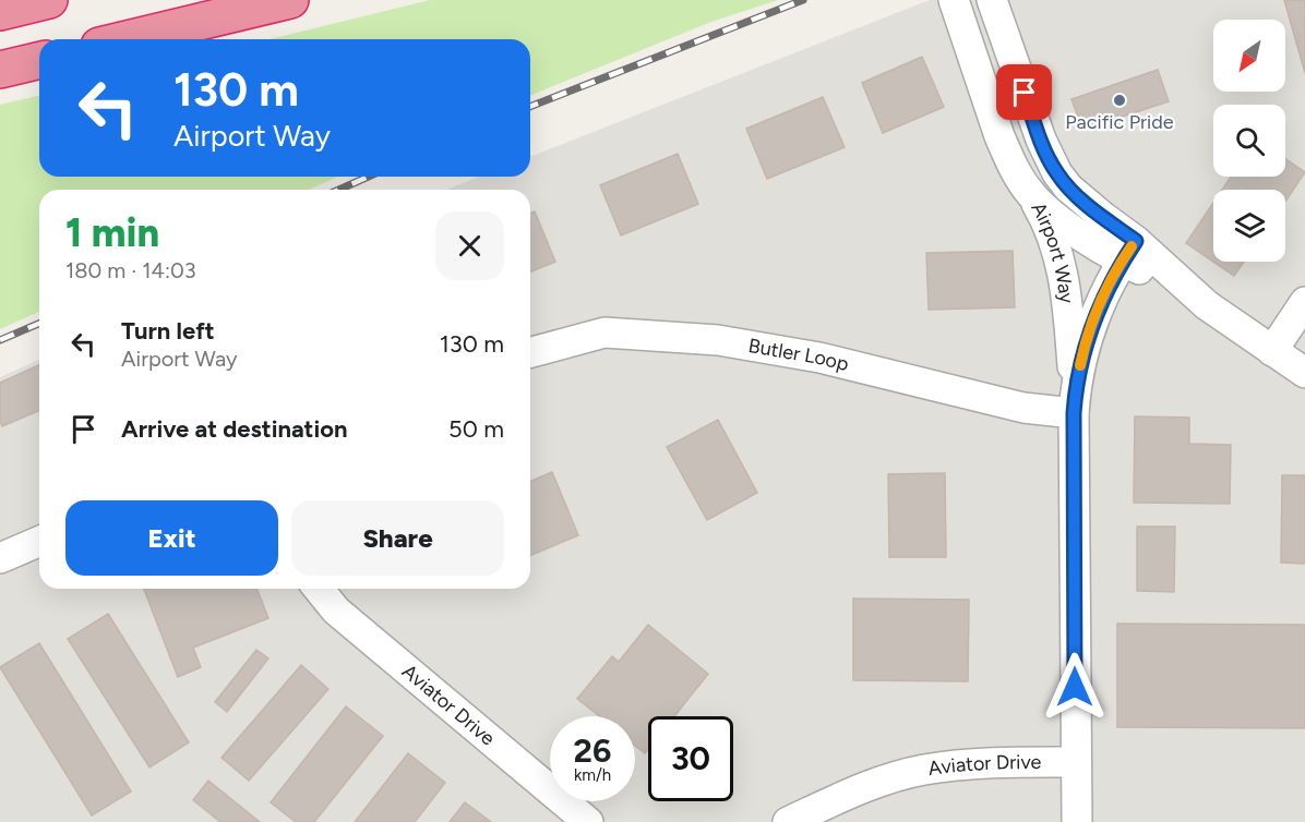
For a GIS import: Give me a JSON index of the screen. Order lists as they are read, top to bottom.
{
  "streets": {
    "street": ["Airport Way", "Butler Loop", "Aviator Drive"]
  },
  "crossings": [
    ["Airport Way", "Butler Loop"],
    ["Airport Way", "Aviator Drive"]
  ],
  "places": ["Pacific Pride"],
  "north": "bottom left",
  "page": {
    "turn": ["130 m", "Airport Way"],
    "heading": ["1 min", "180 m · 14:03"],
    "list": [
      {
        "name": "Turn left",
        "note": "Airport Way",
        "value": "130 m"
      },
      {
        "name": "Arrive at destination",
        "value": "50 m"
      }
    ],
    "buttons": ["Exit", "Share"],
    "speed": "26 km/h",
    "limit": "30"
  }
}
